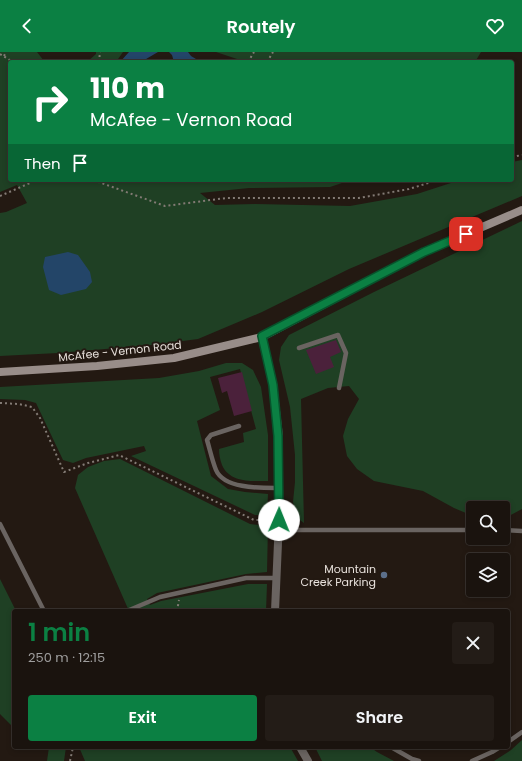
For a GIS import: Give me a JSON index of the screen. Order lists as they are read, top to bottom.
{
  "streets": {
    "main road": ["McAfee - Vernon Road"]
  },
  "places": ["Mountain Creek Parking"],
  "page": {
    "header": "Routely",
    "turn": ["110 m", "McAfee - Vernon Road"],
    "then": "Then",
    "heading": ["1 min", "250 m · 12:15"],
    "buttons": ["Exit", "Share"]
  }
}
